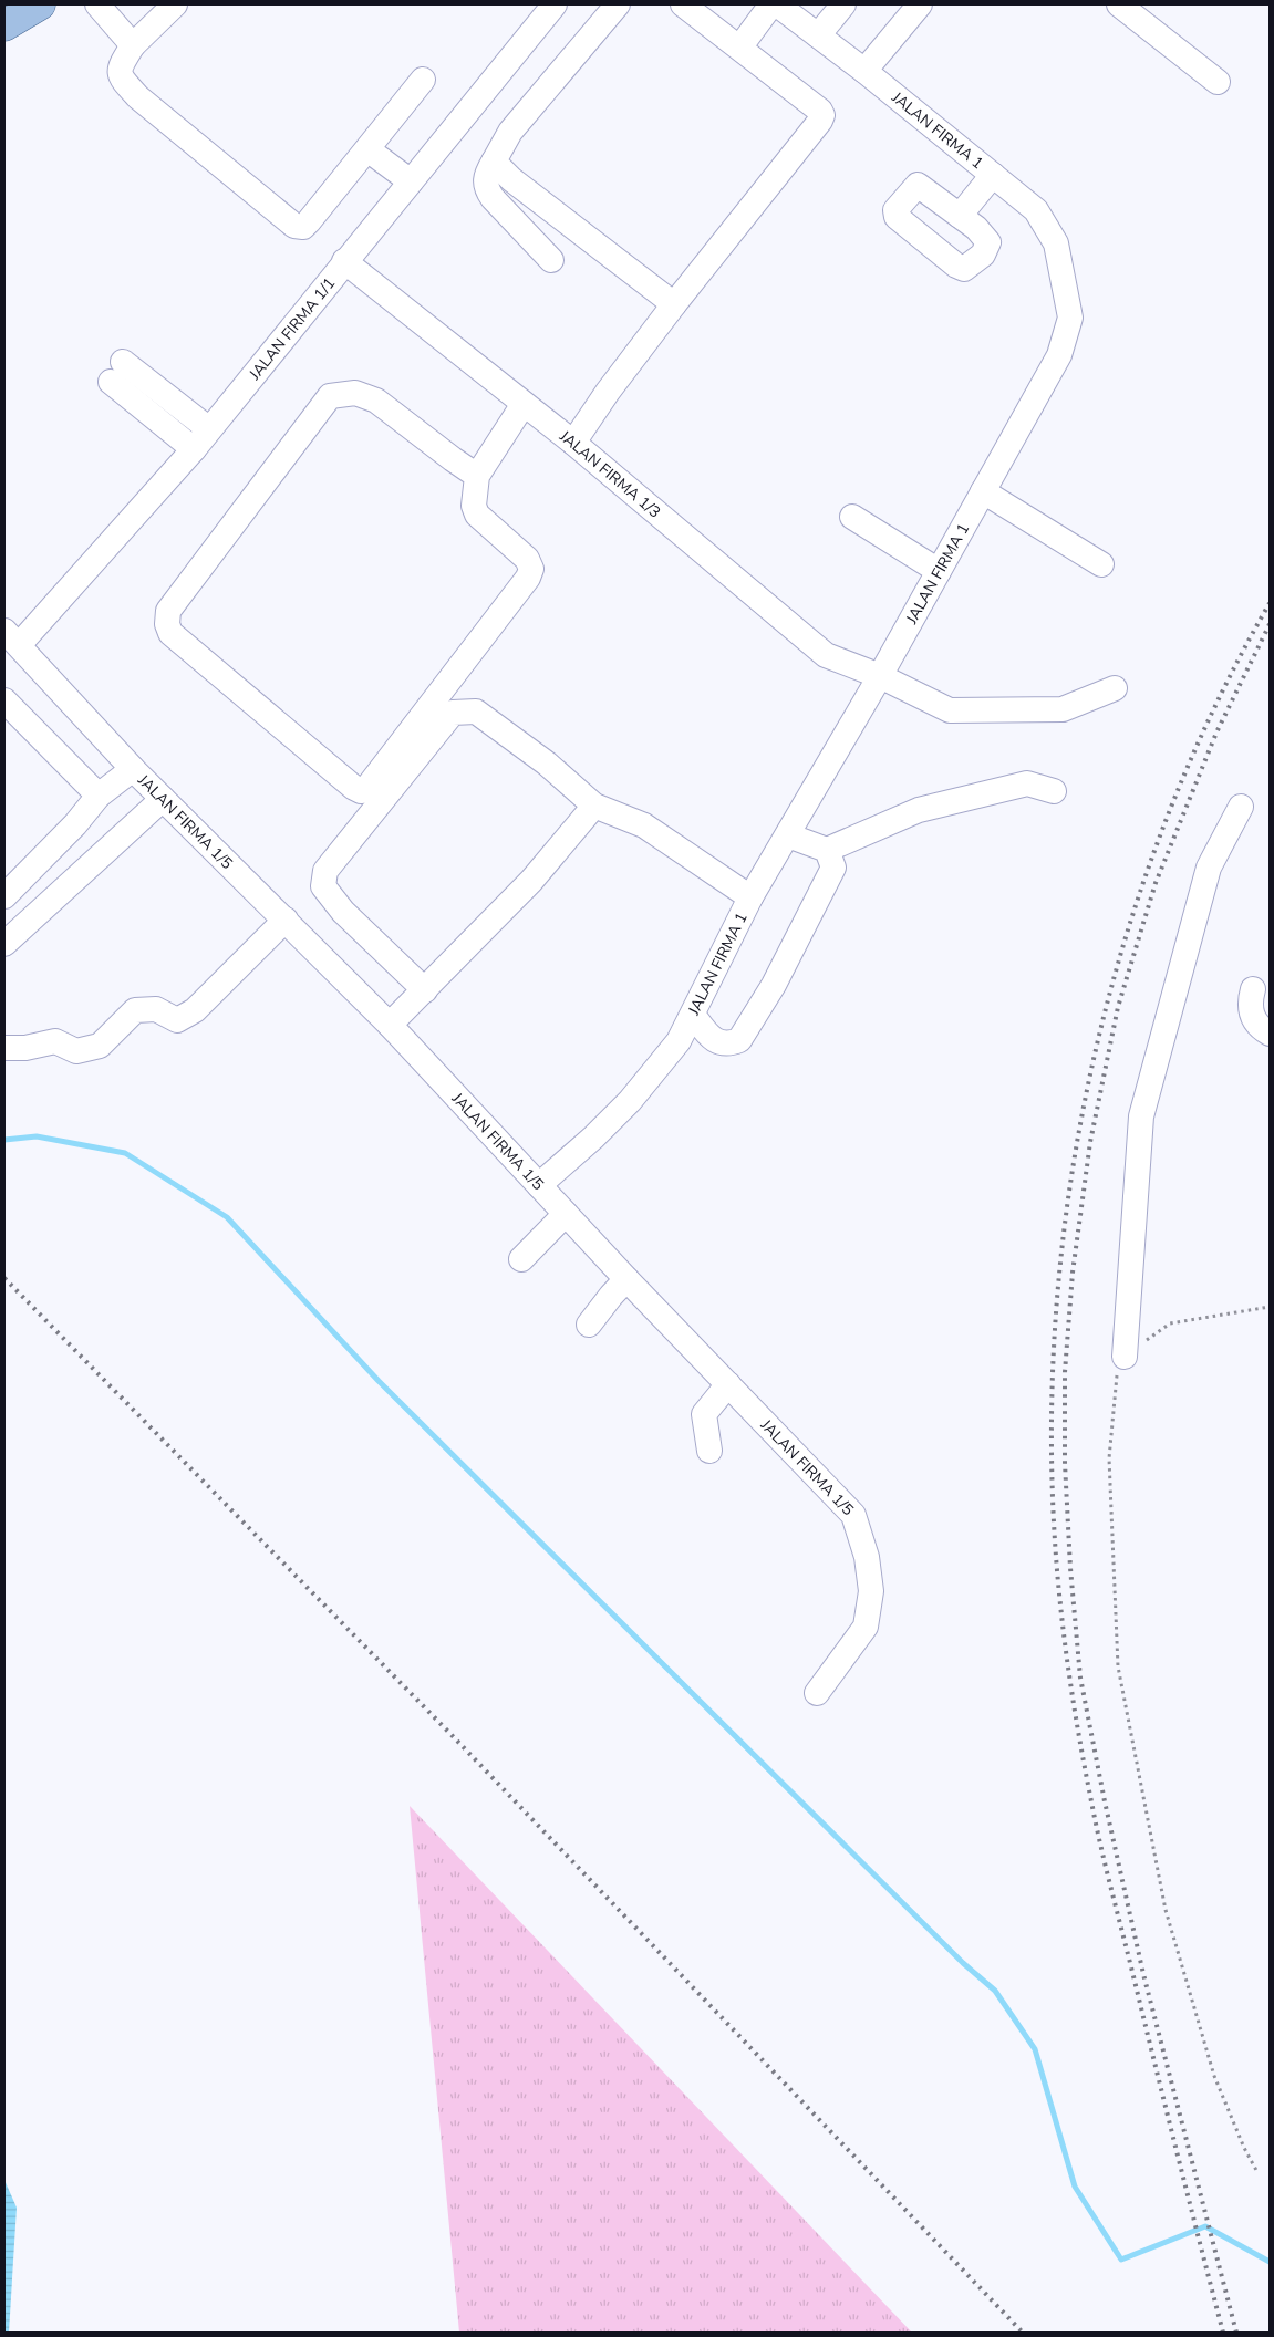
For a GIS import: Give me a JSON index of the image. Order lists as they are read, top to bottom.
{
  "streets": {
    "street": [
      "JALAN FIRMA 1",
      "JALAN FIRMA 1/1",
      "JALAN FIRMA 1/3",
      "JALAN FIRMA 1/5"
    ]
  },
  "crossings": [
    ["JALAN FIRMA 1", "JALAN FIRMA 1/3"],
    ["JALAN FIRMA 1", "JALAN FIRMA 1/5"],
    ["JALAN FIRMA 1/1", "JALAN FIRMA 1/3"],
    ["JALAN FIRMA 1/1", "JALAN FIRMA 1/5"]
  ]
}
